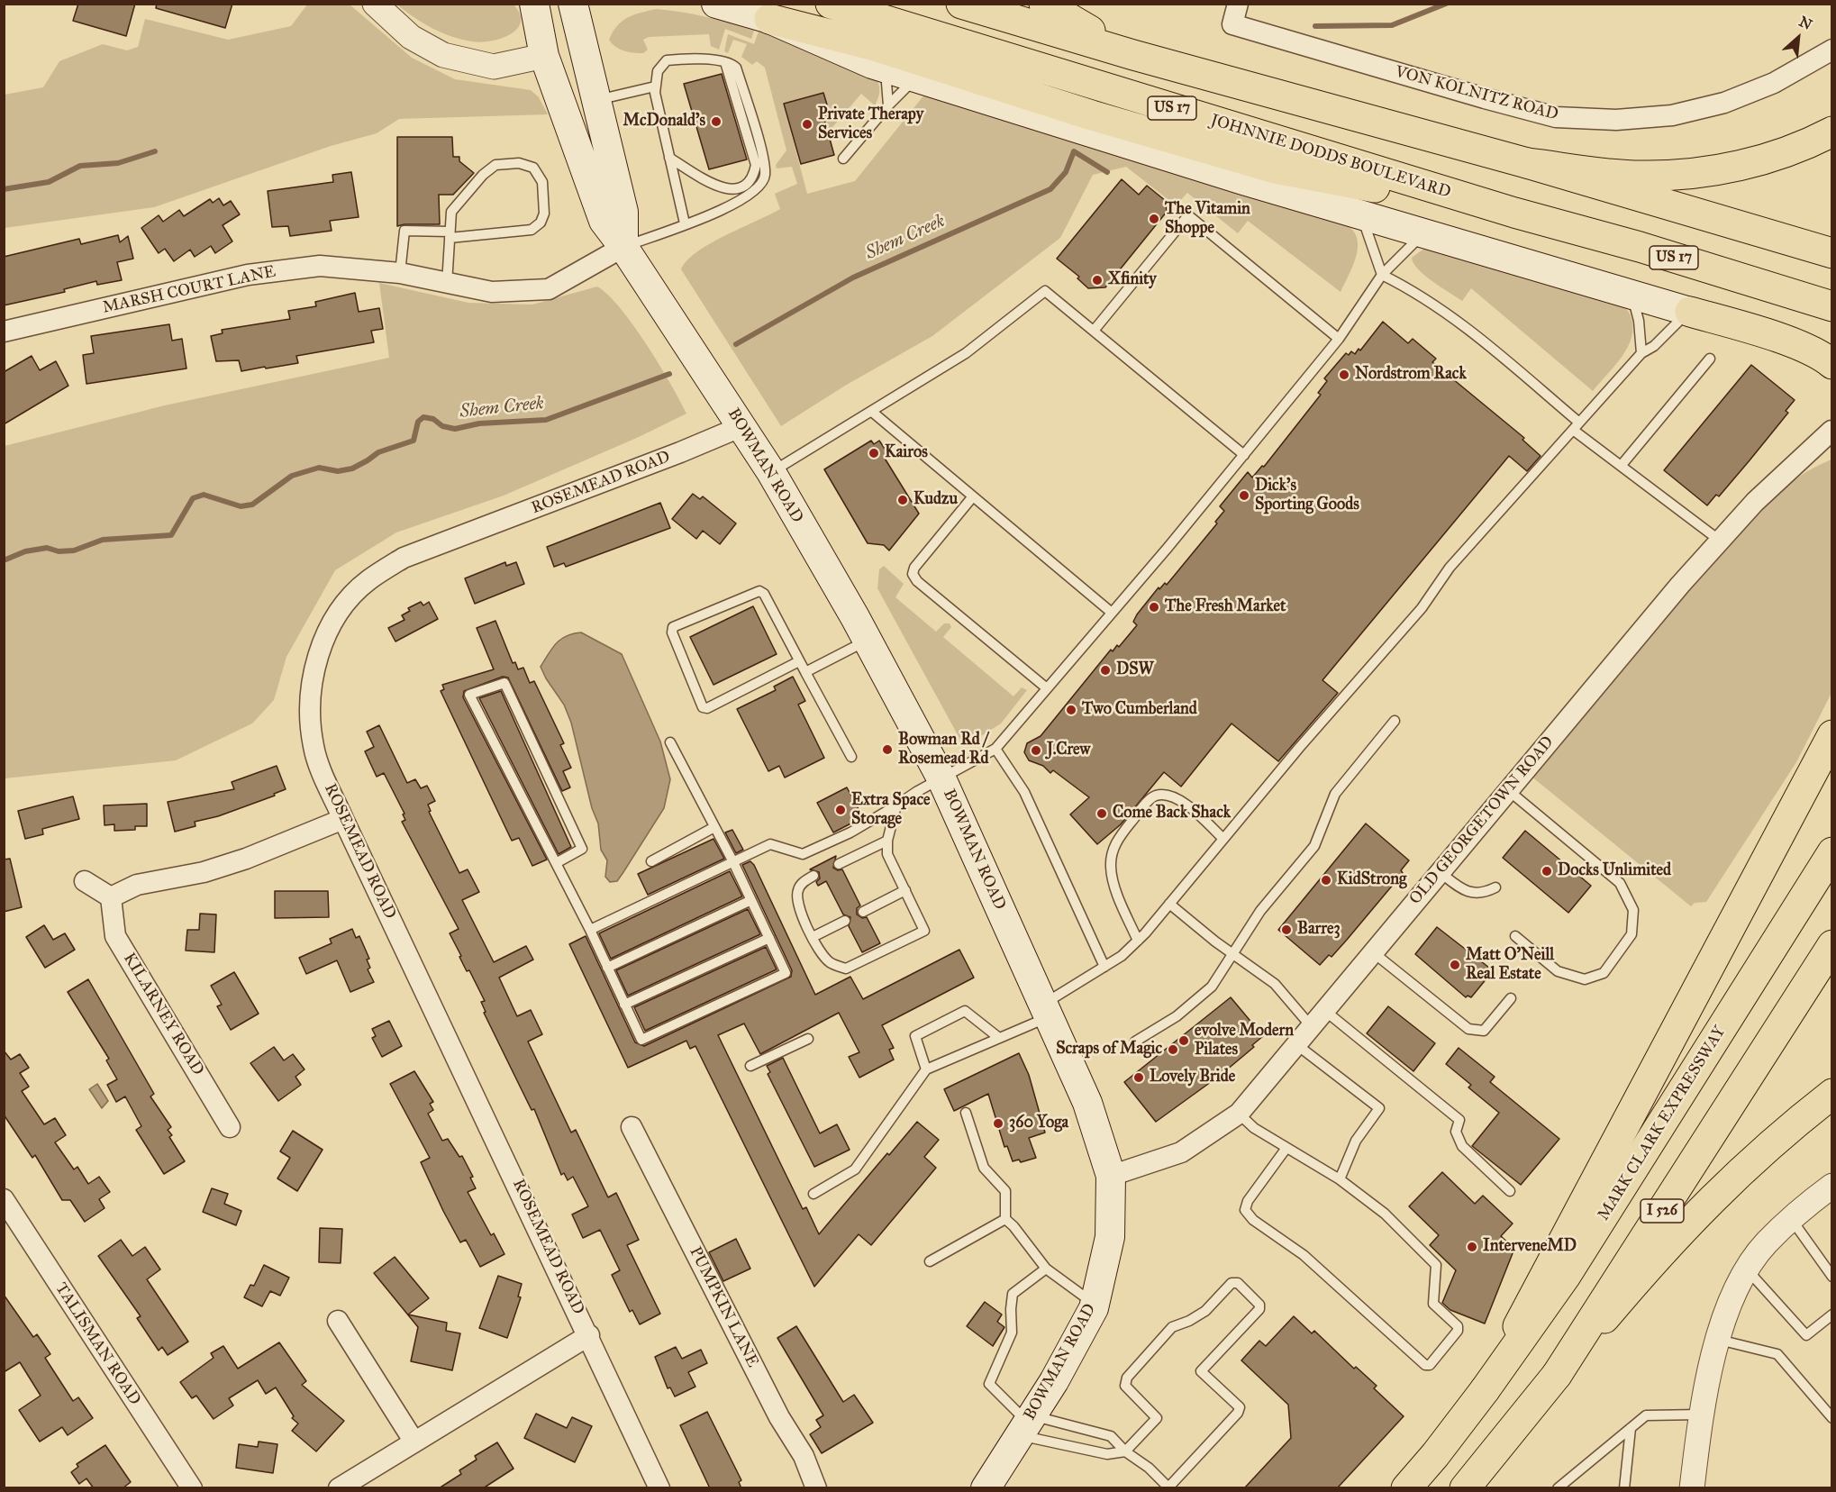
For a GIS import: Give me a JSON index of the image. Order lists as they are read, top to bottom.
{
  "streets": {
    "main road": [
      "US 17",
      "JOHNNIE DODDS BOULEVARD",
      "BOWMAN ROAD",
      "MARK CLARK EXPRESSWAY",
      "I 526"
    ],
    "street": [
      "VON KOLNITZ ROAD",
      "MARSH COURT LANE",
      "ROSEMEAD ROAD",
      "OLD GEORGETOWN ROAD",
      "KILARNEY ROAD",
      "PUMPKIN LANE",
      "TALISMAN ROAD"
    ]
  },
  "crossings": [
    ["MARSH COURT LANE", "BOWMAN ROAD"],
    ["BOWMAN ROAD", "ROSEMEAD ROAD"],
    ["BOWMAN ROAD", "OLD GEORGETOWN ROAD"]
  ],
  "water": ["Shem Creek"],
  "places": [
    "McDonald's",
    "Private Therapy Services",
    "The Vitamin Shoppe",
    "Xfinity",
    "Nordstrom Rack",
    "Kairos",
    "Dick's Sporting Goods",
    "Kudzu",
    "The Fresh Market",
    "DSW",
    "Two Cumberland",
    "Bowman Rd / Rosemead Rd",
    "J.Crew",
    "Extra Space Storage",
    "Come Back Shack",
    "Docks Unlimited",
    "KidStrong",
    "Barre3",
    "Matt O'Neill Real Estate",
    "evolve Modern Pilates",
    "Scraps of Magic",
    "Lovely Bride",
    "360 Yoga",
    "InterveneMD"
  ],
  "north": "top right"
}
